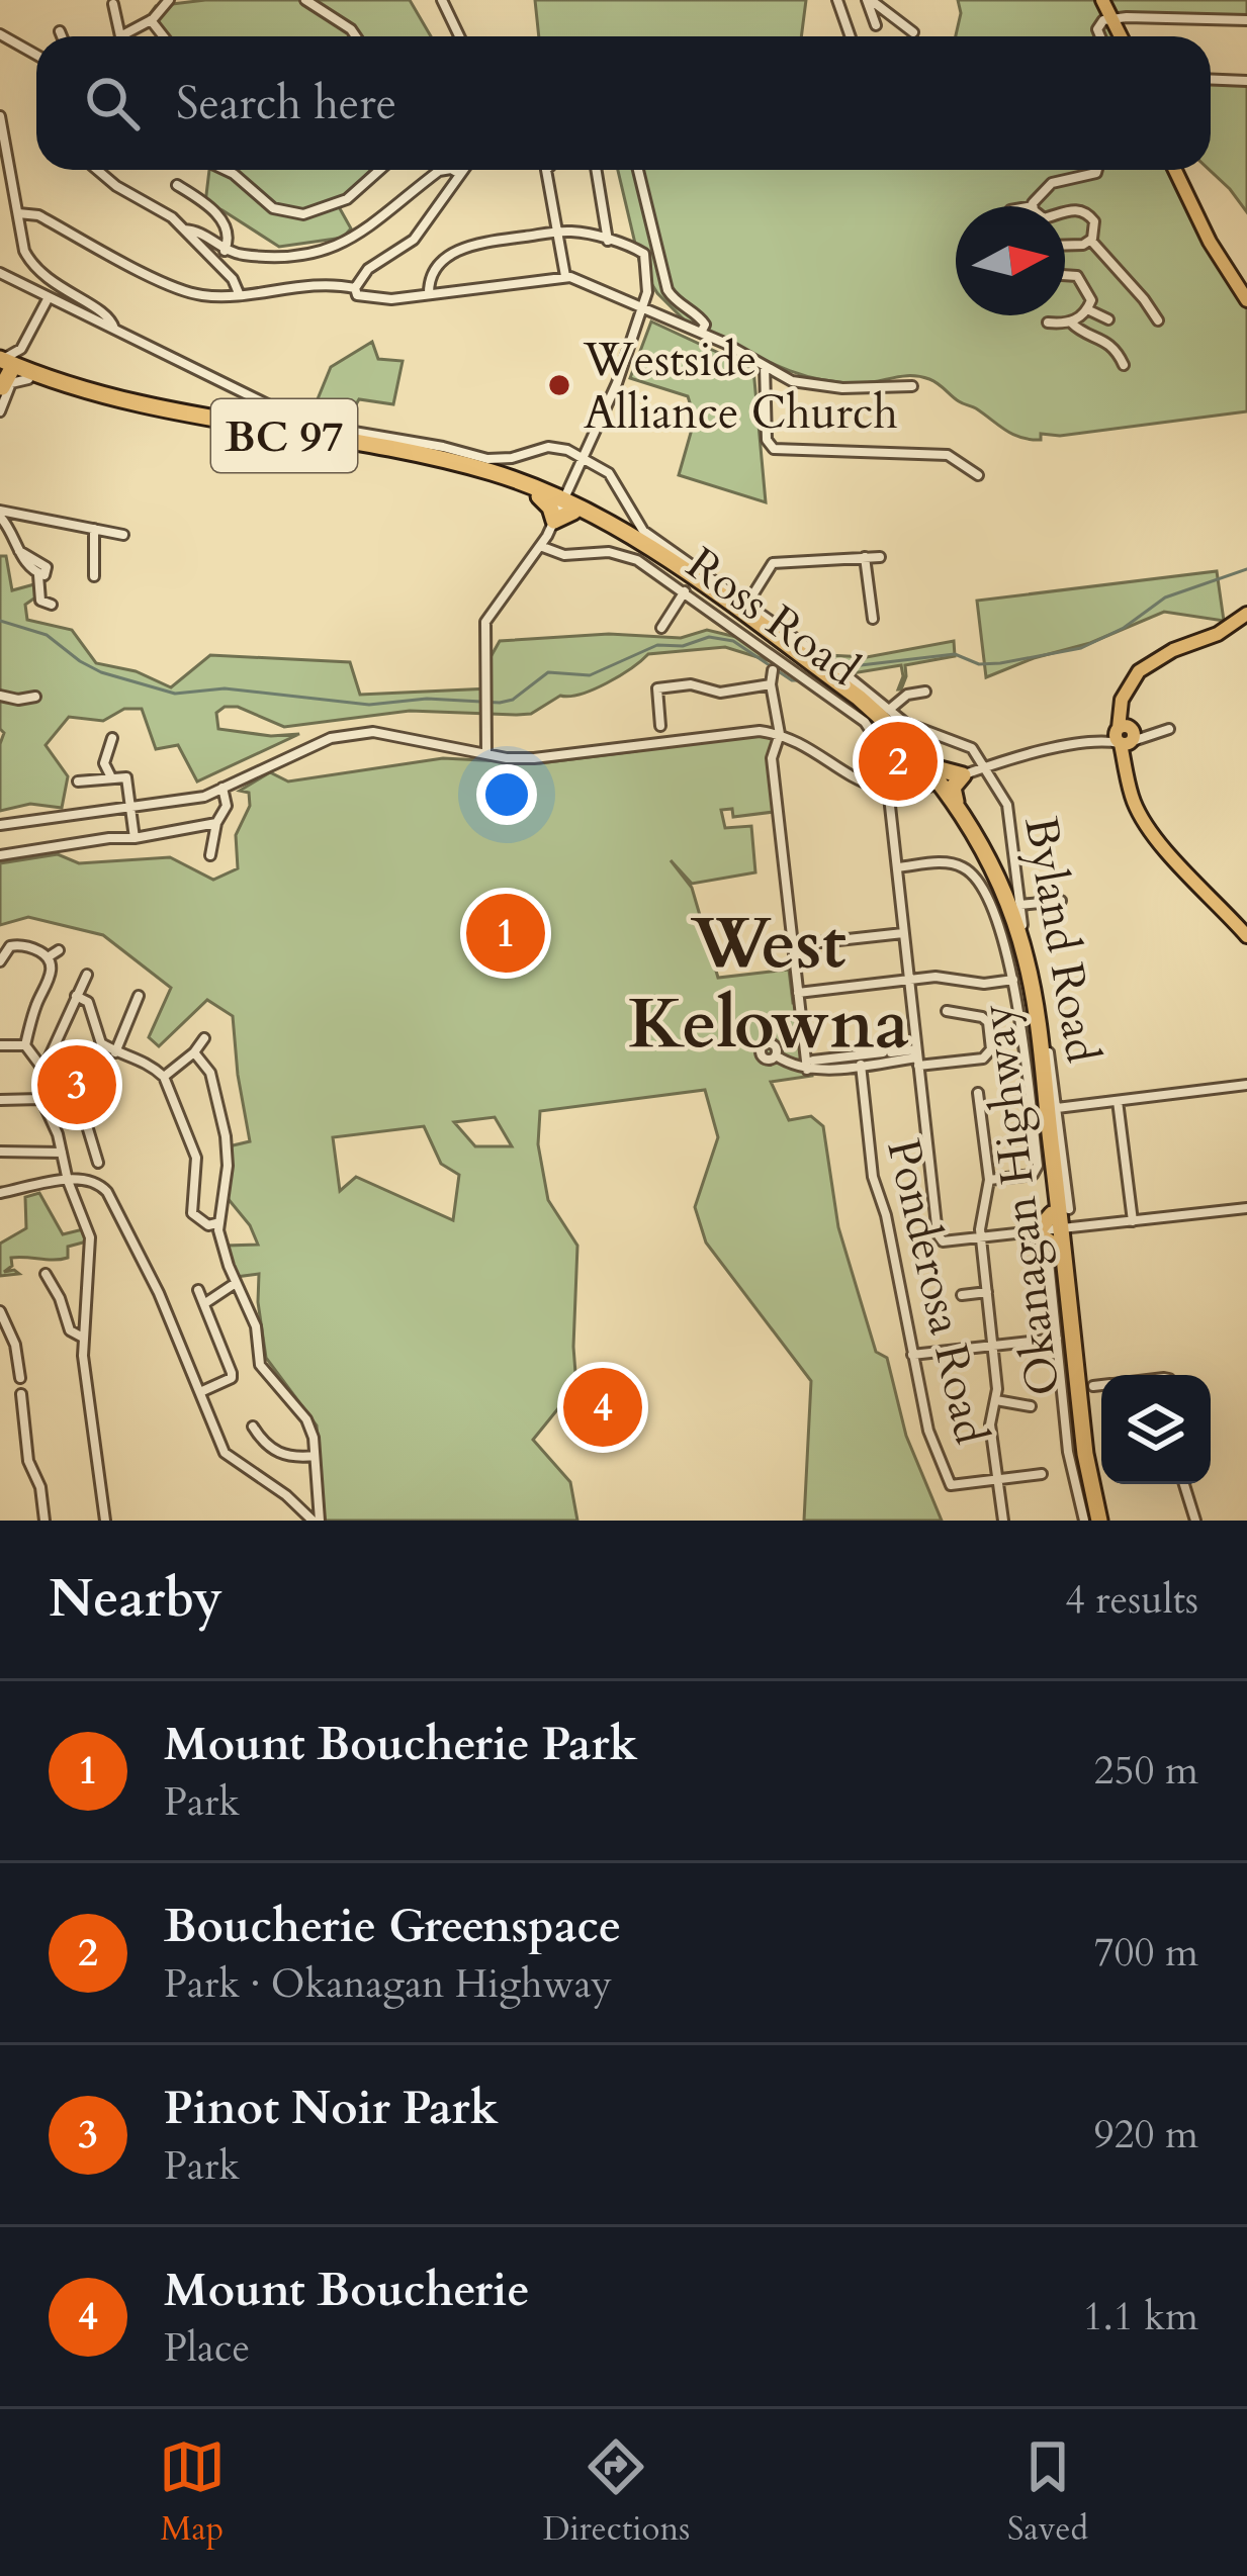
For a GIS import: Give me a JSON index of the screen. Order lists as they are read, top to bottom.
{
  "streets": {
    "highway": ["BC 97", "Okanagan Highway"],
    "street": ["Ross Road", "Byland Road", "Ponderosa Road"]
  },
  "crossings": [
    ["Ross Road", "Byland Road"],
    ["Ross Road", "Okanagan Highway"],
    ["Byland Road", "Okanagan Highway"]
  ],
  "districts": ["West Kelowna"],
  "places": ["Westside Alliance Church"],
  "north": "right",
  "page": {
    "search": "Search here",
    "pins": [
      "2",
      "1",
      "3",
      "4"
    ],
    "heading": ["Nearby", "4 results"],
    "list": [
      {
        "mark": "1",
        "name": "Mount Boucherie Park",
        "note": "Park",
        "value": "250 m"
      },
      {
        "mark": "2",
        "name": "Boucherie Greenspace",
        "note": "Park · Okanagan Highway",
        "value": "700 m"
      },
      {
        "mark": "3",
        "name": "Pinot Noir Park",
        "note": "Park",
        "value": "920 m"
      },
      {
        "mark": "4",
        "name": "Mount Boucherie",
        "note": "Place",
        "value": "1.1 km"
      }
    ],
    "nav": ["Map", "Directions", "Saved"]
  }
}
